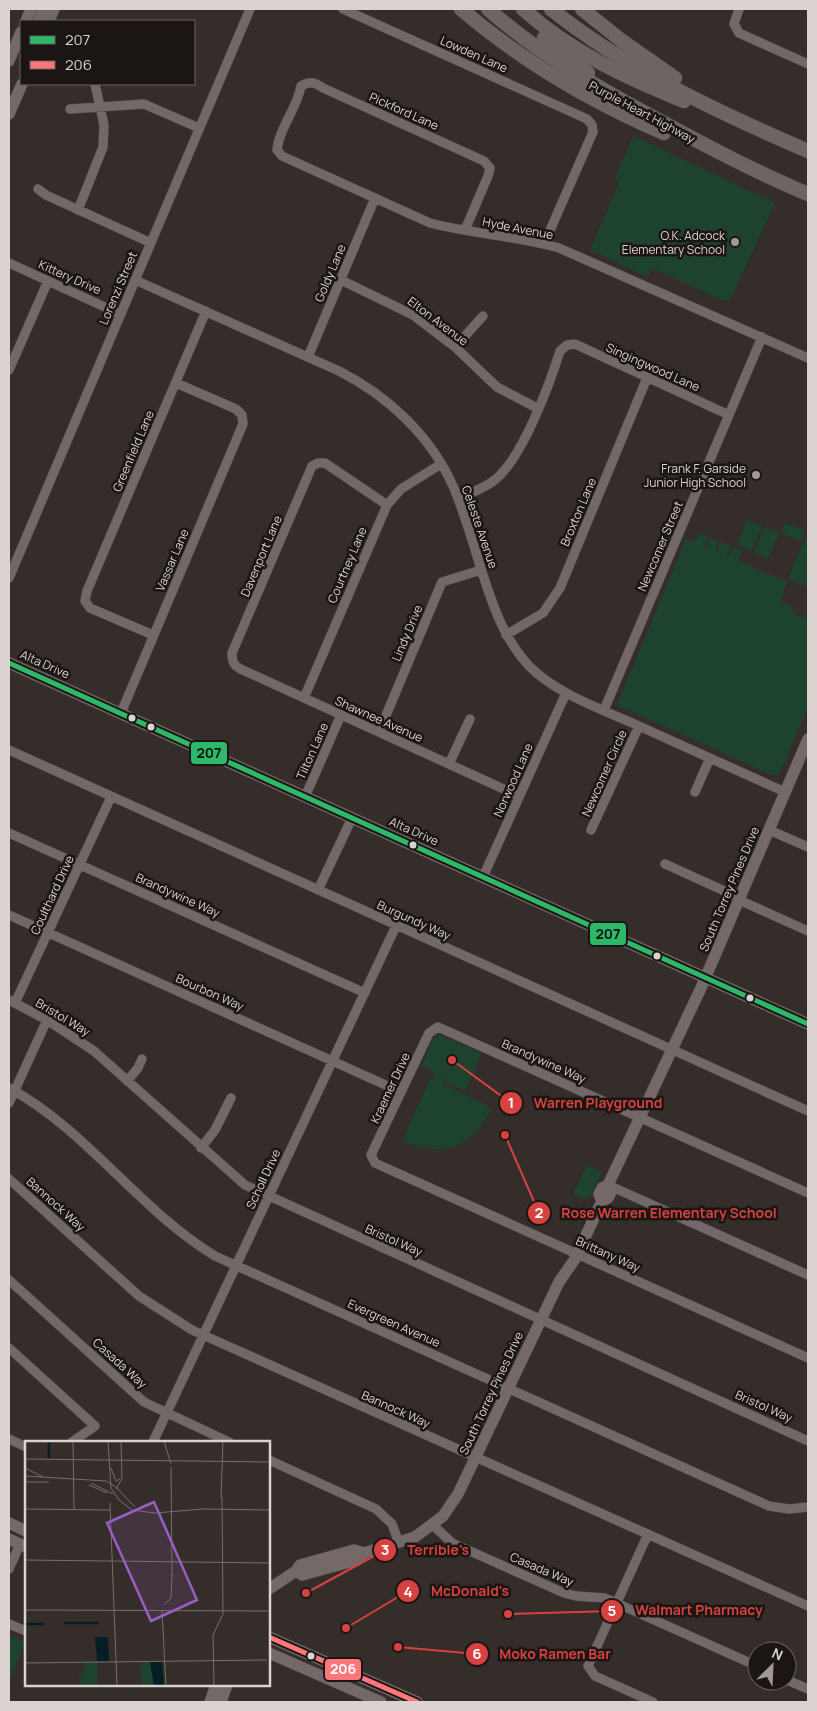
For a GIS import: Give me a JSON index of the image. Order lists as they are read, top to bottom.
{
  "streets": {
    "highway": ["Purple Heart Highway"],
    "main road": ["Alta Drive", "South Torrey Pines Drive"],
    "street": [
      "Lowden Lane",
      "Pickford Lane",
      "Hyde Avenue",
      "Goldy Lane",
      "Kittery Drive",
      "Lorenzi Street",
      "Elton Avenue",
      "Singingwood Lane",
      "Greenfield Lane",
      "Broxton Lane",
      "Celeste Avenue",
      "Newcomer Street",
      "Davenport Lane",
      "Vassar Lane",
      "Courtney Lane",
      "Lindy Drive",
      "Shawnee Avenue",
      "Tilton Lane",
      "Newcomer Circle",
      "Norwood Lane",
      "Coulthard Drive",
      "Brandywine Way",
      "Burgundy Way",
      "Bourbon Way",
      "Bristol Way",
      "Kraemer Drive",
      "Scholl Drive",
      "Bannock Way",
      "Brittany Way",
      "Evergreen Avenue",
      "Casada Way"
    ]
  },
  "crossings": [
    ["Lowden Lane", "Hyde Avenue"],
    ["Pickford Lane", "Hyde Avenue"],
    ["Hyde Avenue", "Goldy Lane"],
    ["Hyde Avenue", "Newcomer Street"],
    ["Goldy Lane", "Elton Avenue"],
    ["Goldy Lane", "Celeste Avenue"],
    ["Kittery Drive", "Lorenzi Street"],
    ["Lorenzi Street", "Celeste Avenue"],
    ["Elton Avenue", "Singingwood Lane"],
    ["Singingwood Lane", "Broxton Lane"],
    ["Singingwood Lane", "Newcomer Street"],
    ["Greenfield Lane", "Celeste Avenue"],
    ["Greenfield Lane", "Vassar Lane"],
    ["Broxton Lane", "Celeste Avenue"],
    ["Celeste Avenue", "Newcomer Street"],
    ["Celeste Avenue", "Courtney Lane"],
    ["Celeste Avenue", "Lindy Drive"],
    ["Celeste Avenue", "Newcomer Circle"],
    ["Celeste Avenue", "Norwood Lane"],
    ["Celeste Avenue", "South Torrey Pines Drive"],
    ["Davenport Lane", "Courtney Lane"],
    ["Davenport Lane", "Shawnee Avenue"],
    ["Vassar Lane", "Alta Drive"],
    ["Courtney Lane", "Shawnee Avenue"],
    ["Lindy Drive", "Shawnee Avenue"],
    ["Alta Drive", "Tilton Lane"],
    ["Alta Drive", "Norwood Lane"],
    ["Alta Drive", "South Torrey Pines Drive"],
    ["Shawnee Avenue", "Tilton Lane"],
    ["Shawnee Avenue", "Norwood Lane"],
    ["South Torrey Pines Drive", "Brandywine Way"],
    ["South Torrey Pines Drive", "Burgundy Way"],
    ["South Torrey Pines Drive", "Bristol Way"],
    ["South Torrey Pines Drive", "Bannock Way"],
    ["South Torrey Pines Drive", "Brittany Way"],
    ["South Torrey Pines Drive", "Evergreen Avenue"],
    ["South Torrey Pines Drive", "Casada Way"],
    ["Coulthard Drive", "Brandywine Way"],
    ["Coulthard Drive", "Burgundy Way"],
    ["Coulthard Drive", "Bourbon Way"],
    ["Coulthard Drive", "Bristol Way"],
    ["Brandywine Way", "Kraemer Drive"],
    ["Brandywine Way", "Scholl Drive"],
    ["Burgundy Way", "Scholl Drive"],
    ["Bourbon Way", "Kraemer Drive"],
    ["Bourbon Way", "Scholl Drive"],
    ["Bristol Way", "Scholl Drive"],
    ["Kraemer Drive", "Brittany Way"],
    ["Scholl Drive", "Bannock Way"],
    ["Scholl Drive", "Evergreen Avenue"],
    ["Scholl Drive", "Casada Way"]
  ],
  "places": [
    "O.K. Adcock Elementary School",
    "Frank F. Garside Junior High School",
    "Warren Playground",
    "Rose Warren Elementary School",
    "Terrible's",
    "Walmart Pharmacy",
    "McDonald's",
    "Moko Ramen Bar"
  ],
  "lines": ["transit line 207", "transit line 206"],
  "legend": ["207", "206"],
  "north": "top right"
}
